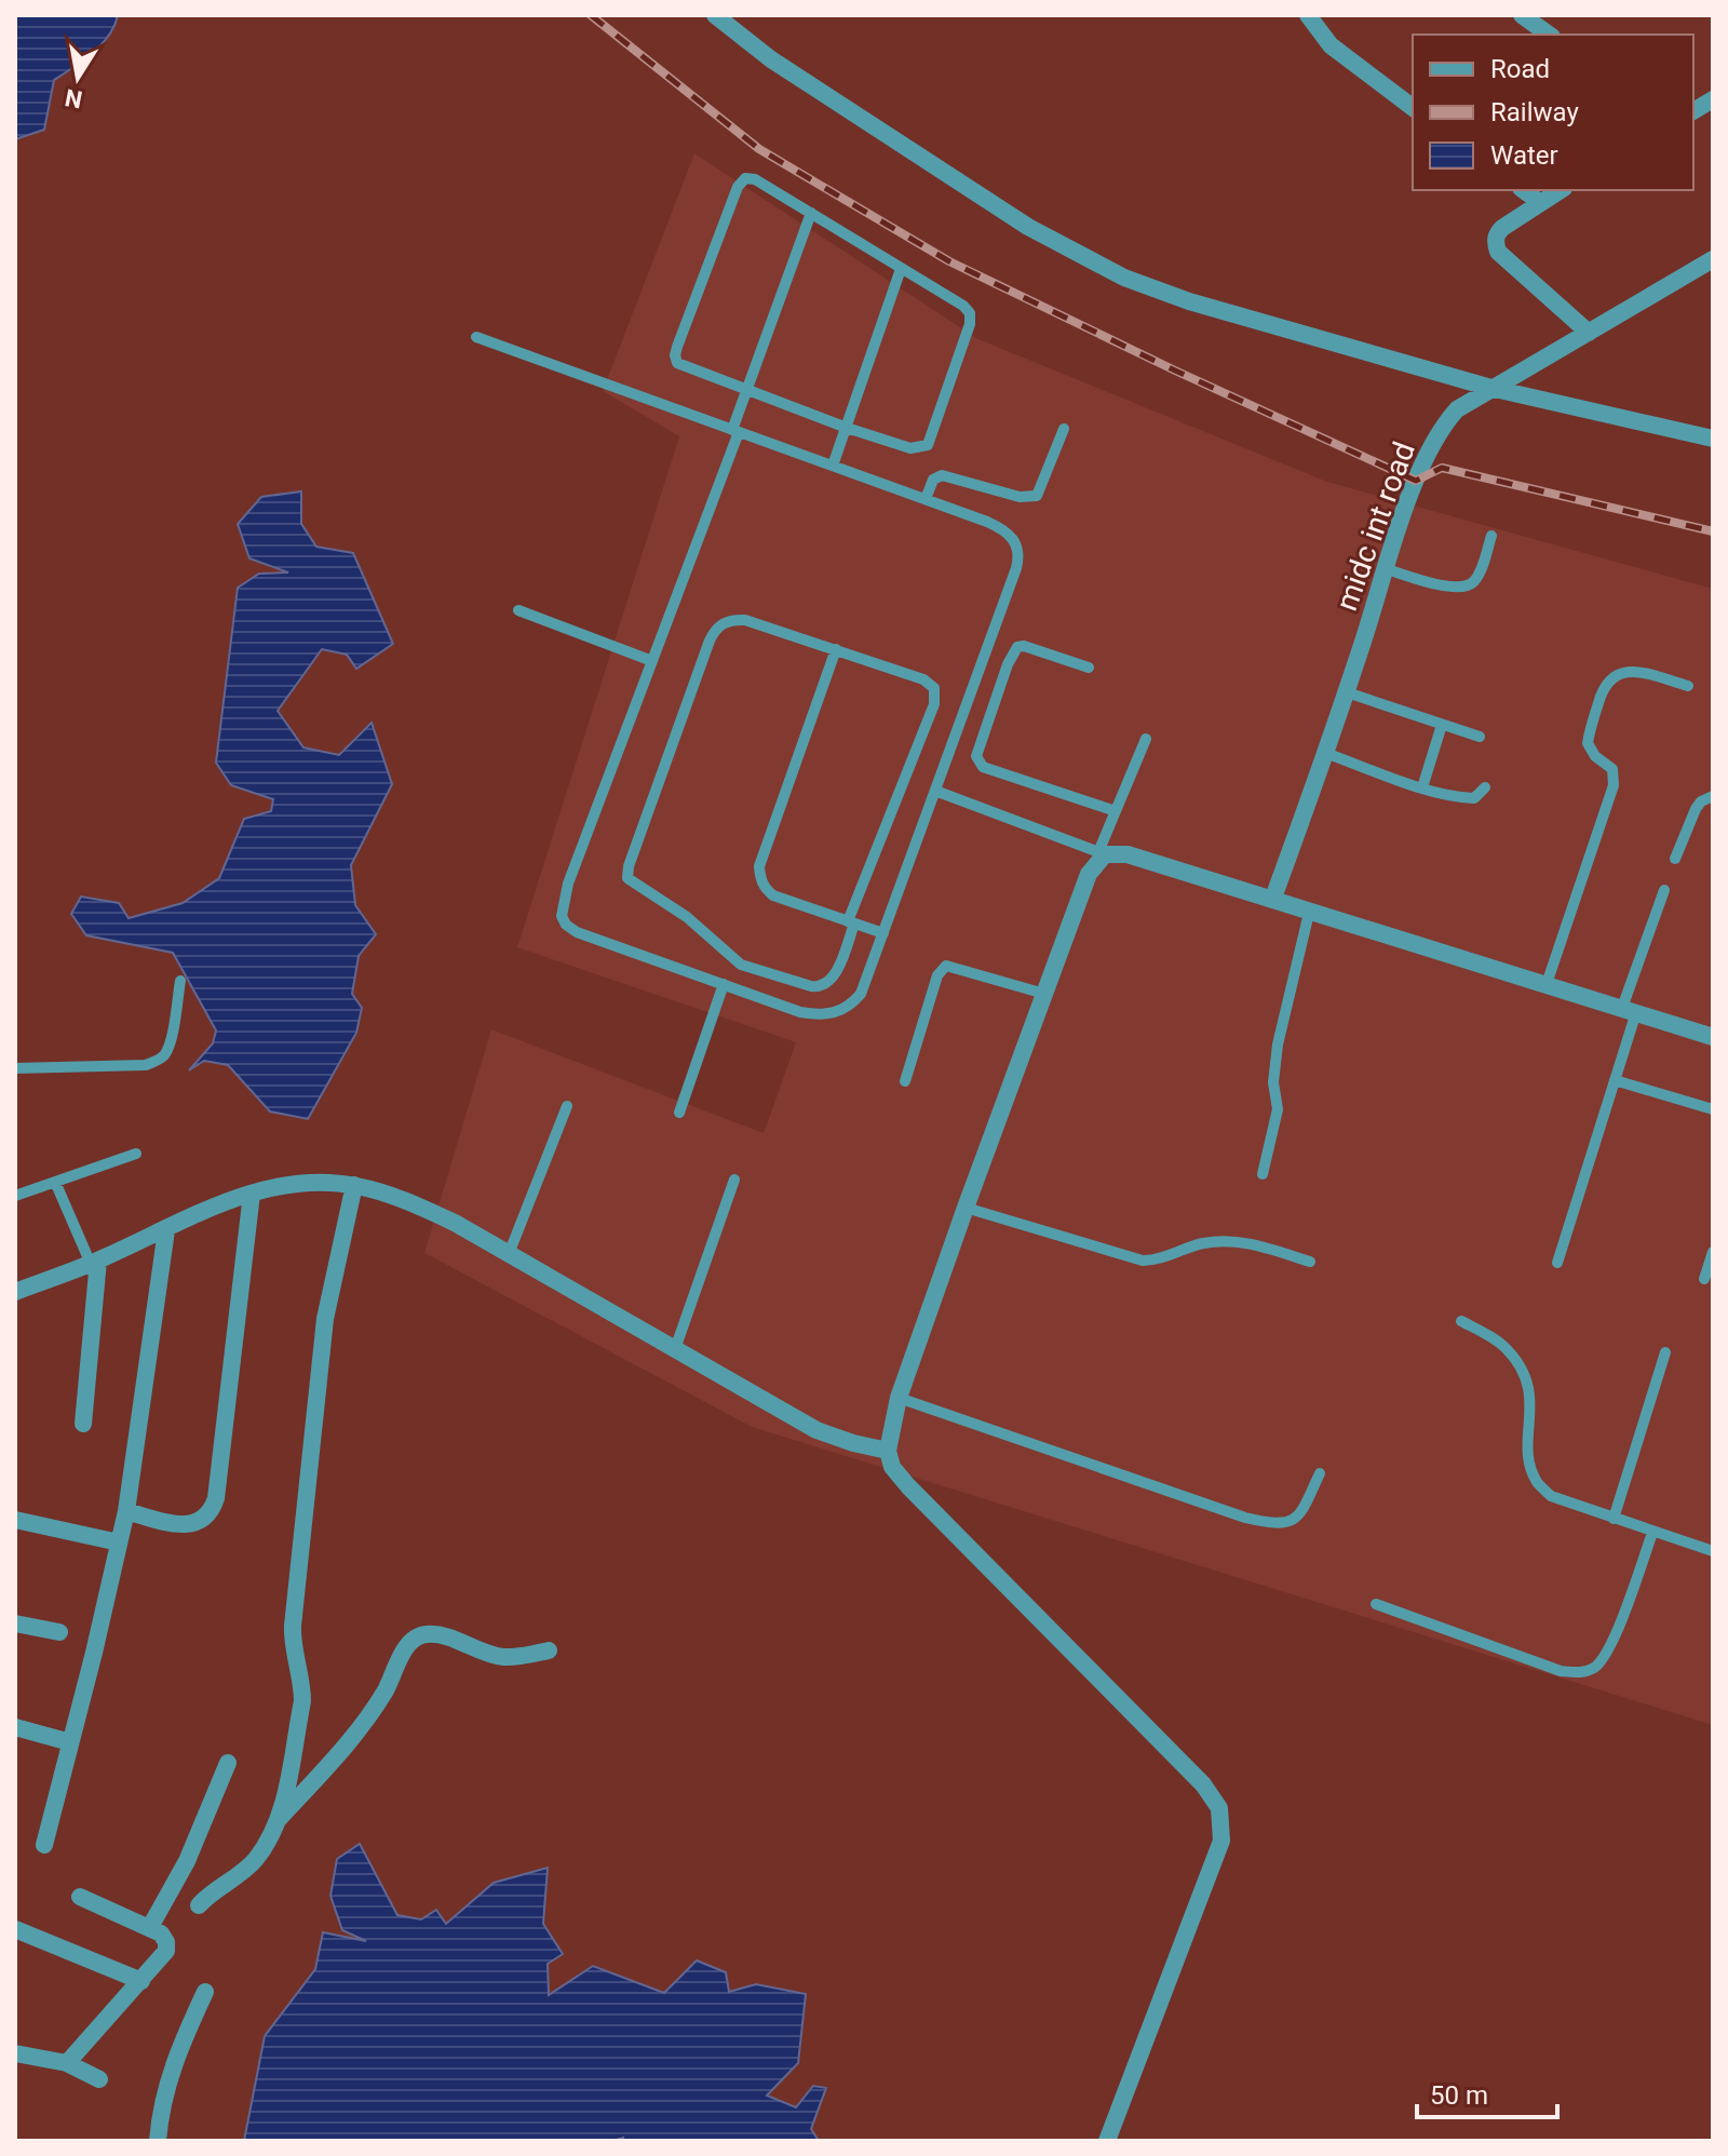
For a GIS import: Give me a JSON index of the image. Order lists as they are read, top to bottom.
{
  "streets": {
    "street": ["midc int road"]
  },
  "legend": ["Road", "Railway", "Water"],
  "scale_bar": "50 m",
  "north": "bottom"
}
